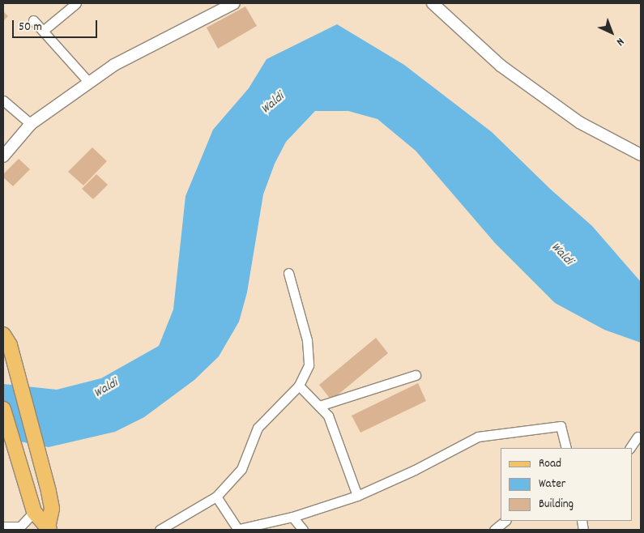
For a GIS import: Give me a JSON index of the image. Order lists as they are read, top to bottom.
{
  "water": ["Waldi"],
  "legend": ["Road", "Water", "Building"],
  "scale_bar": "50 m",
  "north": "bottom right"
}
